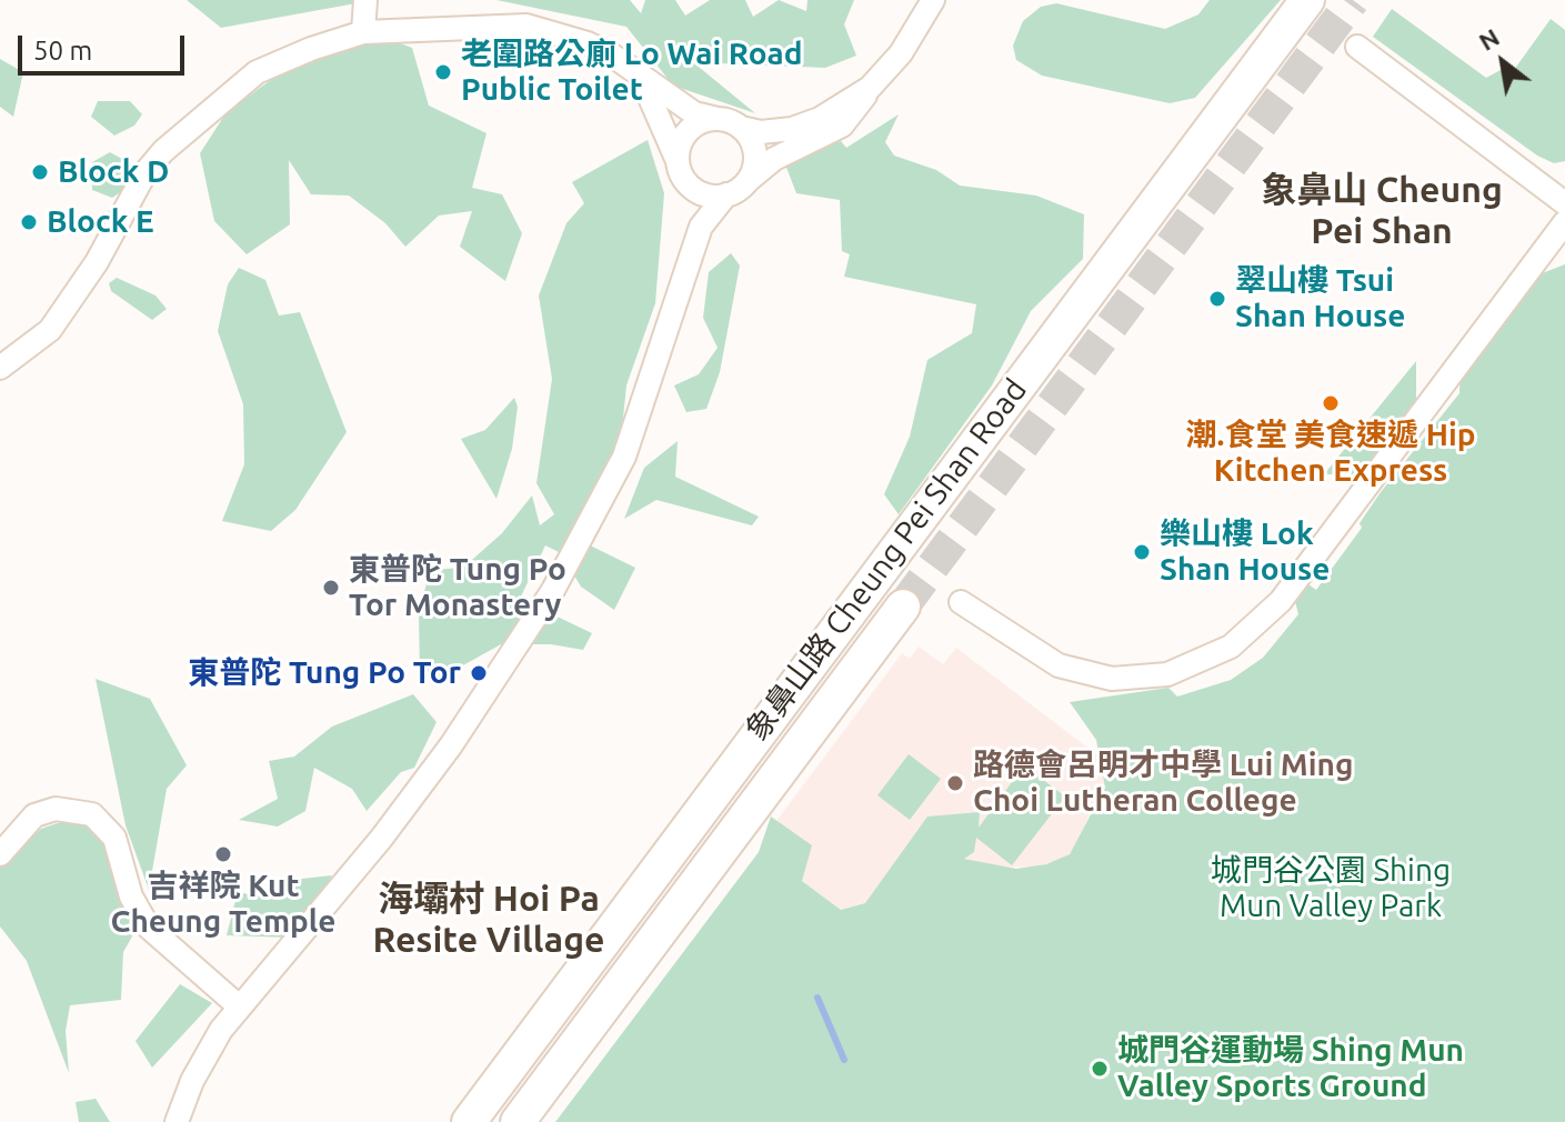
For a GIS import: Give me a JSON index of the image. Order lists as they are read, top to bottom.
{
  "streets": {
    "highway": ["象鼻山路 Cheung Pei Shan Road"]
  },
  "districts": ["象鼻山 Cheung Pei Shan", "海壩村 Hoi Pa Resite Village"],
  "parks": ["城門谷公園 Shing Mun Valley Park"],
  "places": [
    "老圍路公廁 Lo Wai Road Public Toilet",
    "Block D",
    "Block E",
    "翠山樓 Tsui Shan House",
    "潮.食堂 美食速遞 Hip Kitchen Express",
    "樂山樓 Lok Shan House",
    "東普陀 Tung Po Tor Monastery",
    "東普陀 Tung Po Tor",
    "路德會呂明才中學 Lui Ming Choi Lutheran College",
    "吉祥院 Kut Cheung Temple",
    "城門谷運動場 Shing Mun Valley Sports Ground"
  ],
  "scale_bar": "50 m",
  "north": "top left"
}
